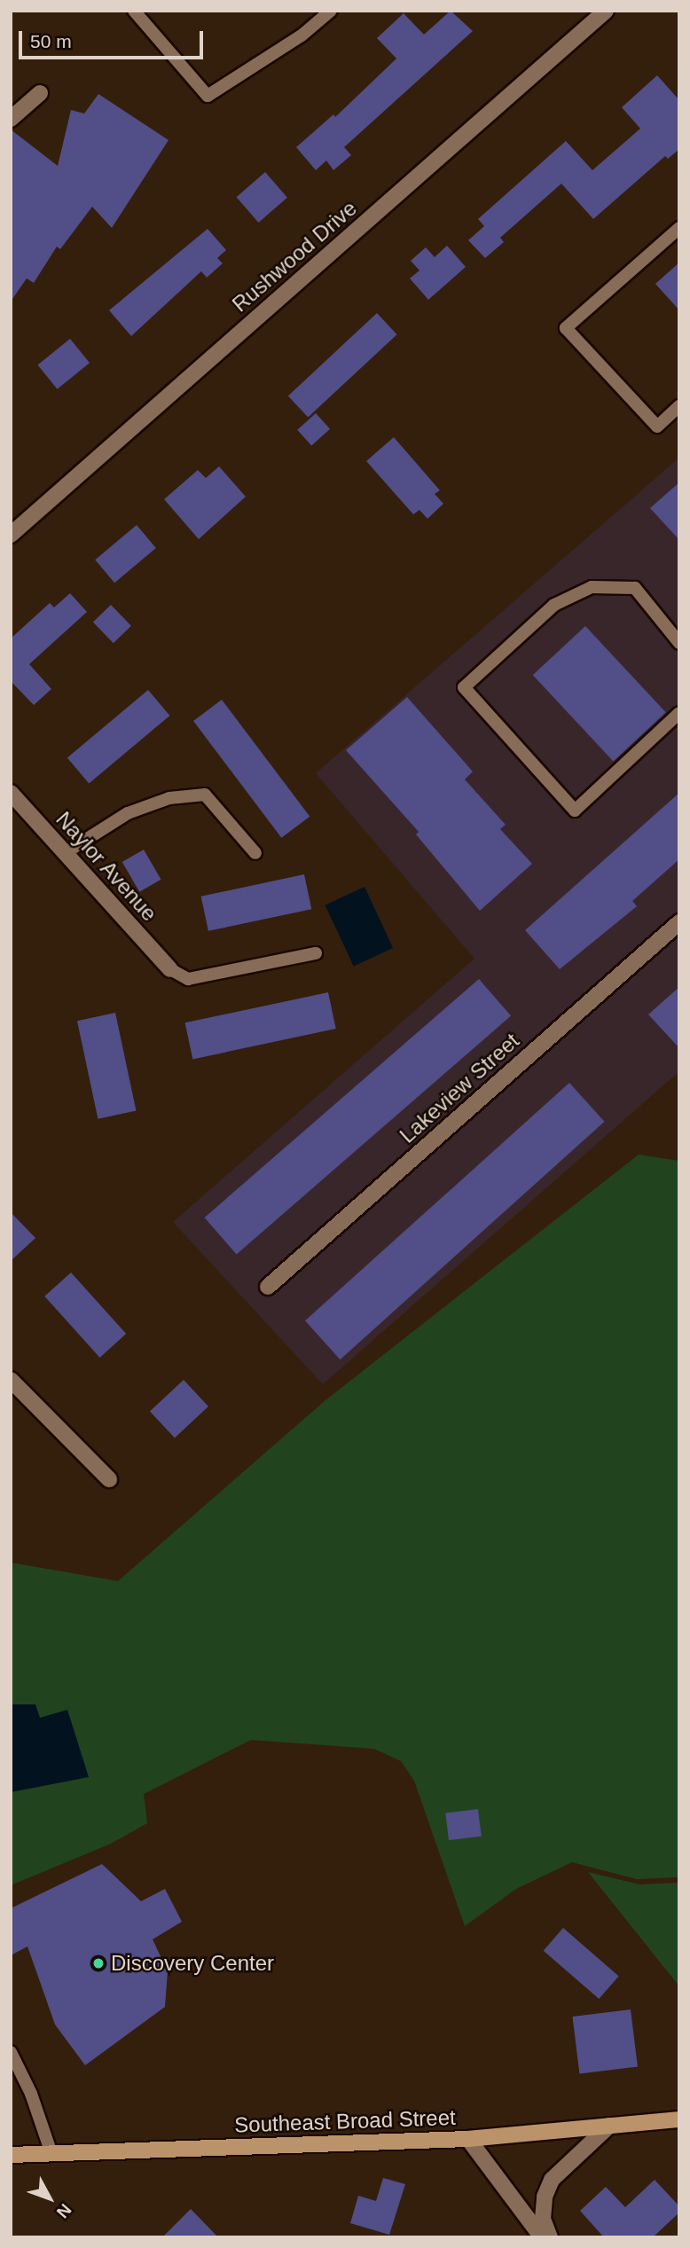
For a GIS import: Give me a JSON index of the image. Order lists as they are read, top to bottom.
{
  "streets": {
    "main road": ["Southeast Broad Street"],
    "street": ["Rushwood Drive", "Naylor Avenue", "Lakeview Street"]
  },
  "places": ["Discovery Center"],
  "scale_bar": "50 m",
  "north": "bottom right"
}
